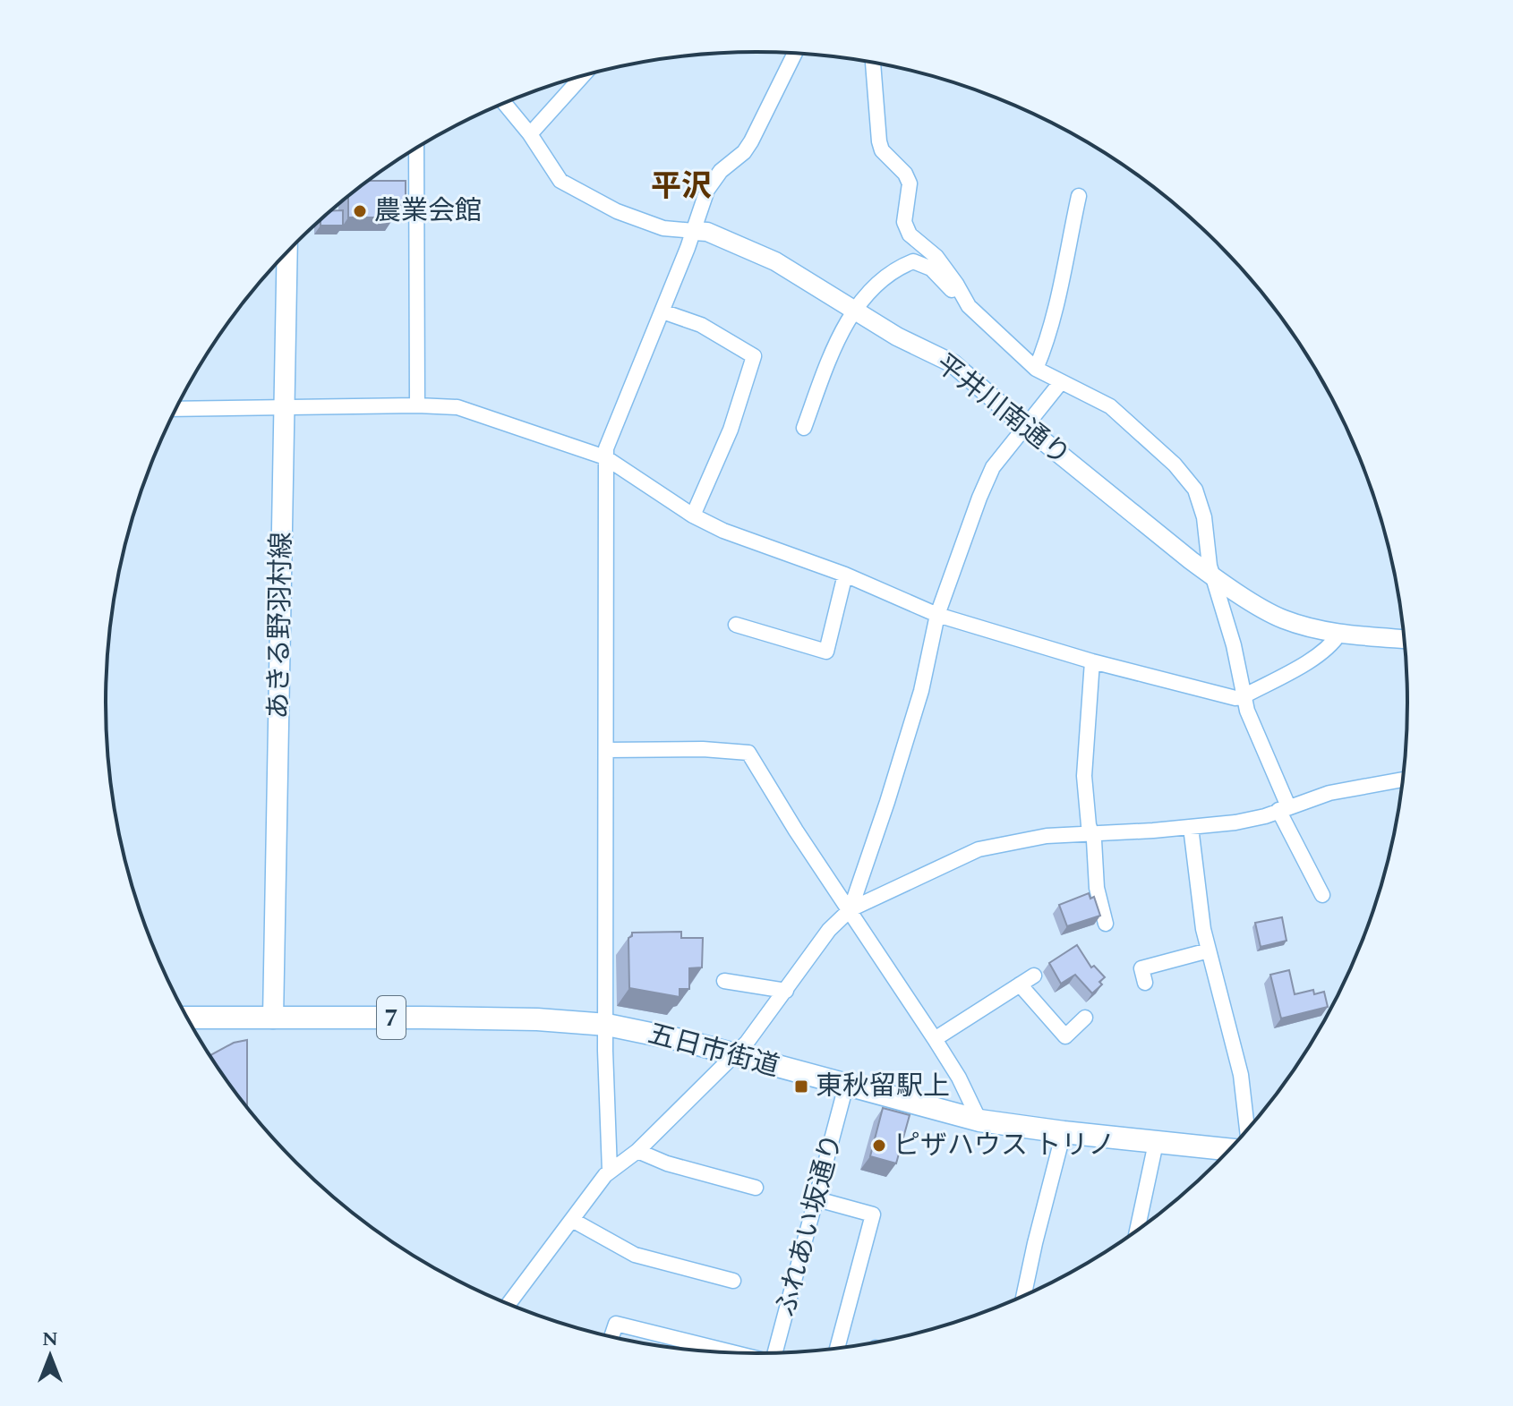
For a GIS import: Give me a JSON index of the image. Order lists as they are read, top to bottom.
{
  "streets": {
    "main road": ["あきる野羽村線", "7", "五日市街道"],
    "street": ["平井川南通り", "ふれあい坂通り"]
  },
  "crossings": [
    ["あきる野羽村線", "五日市街道"],
    ["五日市街道", "ふれあい坂通り"]
  ],
  "districts": ["平沢"],
  "places": {
    "other": ["農業会館", "ピザハウス トリノ"],
    "transit": ["東秋留駅上"]
  },
  "north": "top"
}
